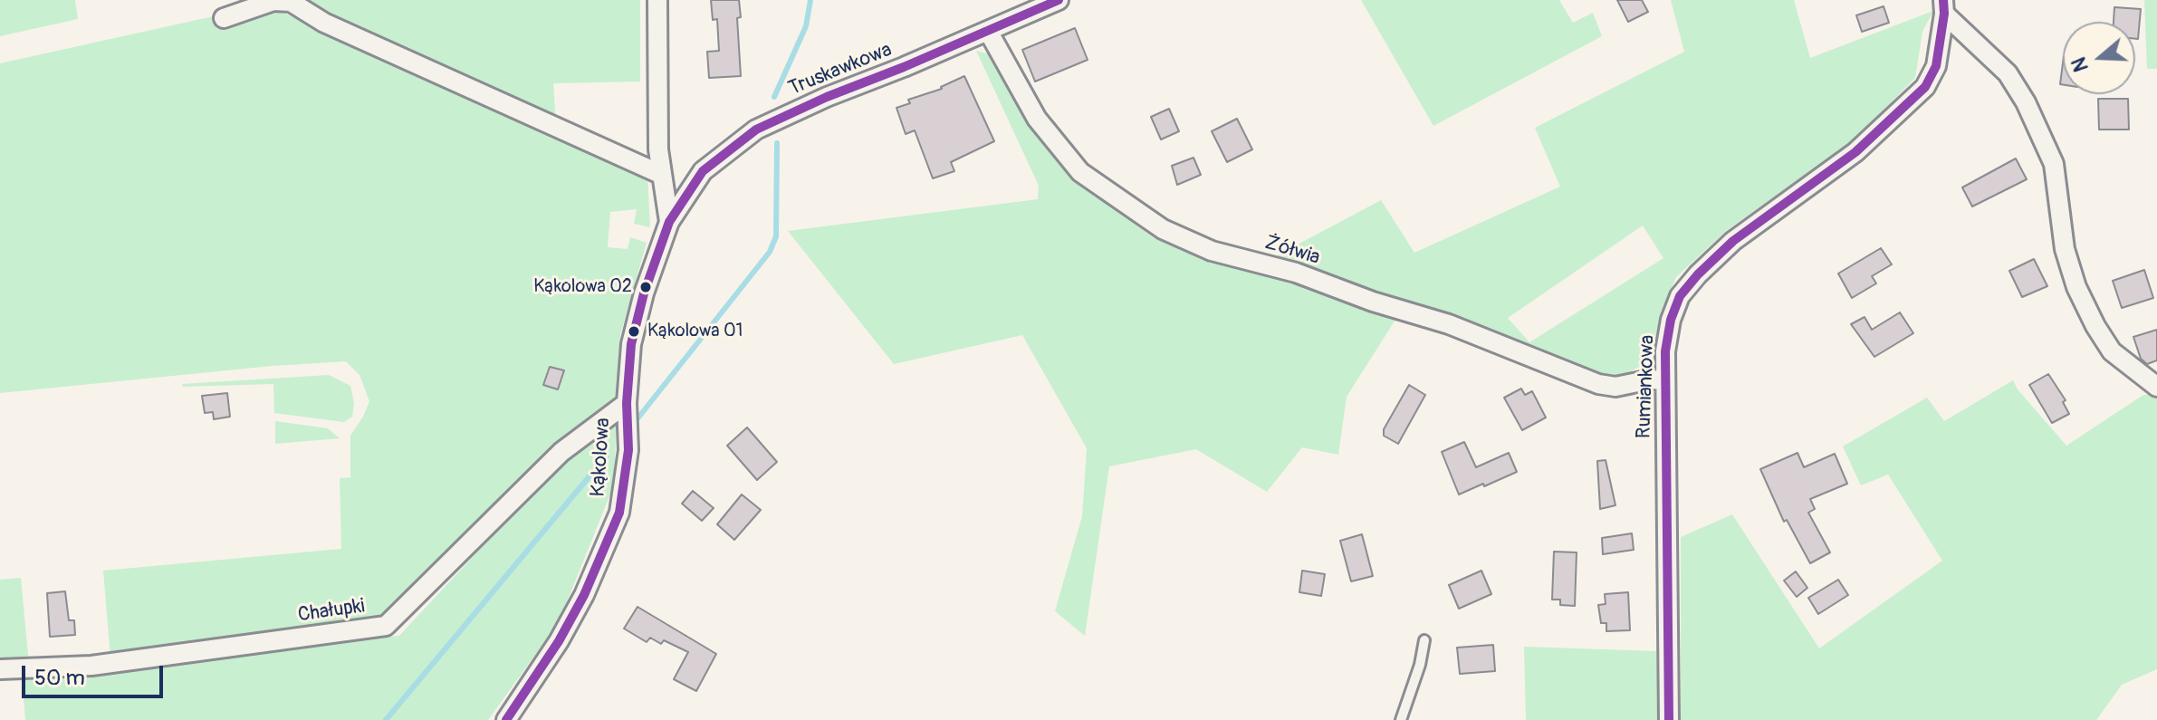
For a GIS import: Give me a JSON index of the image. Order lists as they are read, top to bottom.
{
  "streets": {
    "street": [
      "Truskawkowa",
      "Żółwia",
      "Rumiankowa",
      "Kąkolowa",
      "Chałupki"
    ]
  },
  "crossings": [
    ["Truskawkowa", "Żółwia"],
    ["Truskawkowa", "Kąkolowa"],
    ["Żółwia", "Rumiankowa"],
    ["Kąkolowa", "Chałupki"]
  ],
  "places": ["Kąkolowa 02", "Kąkolowa 01"],
  "scale_bar": "50 m",
  "north": "left"
}
